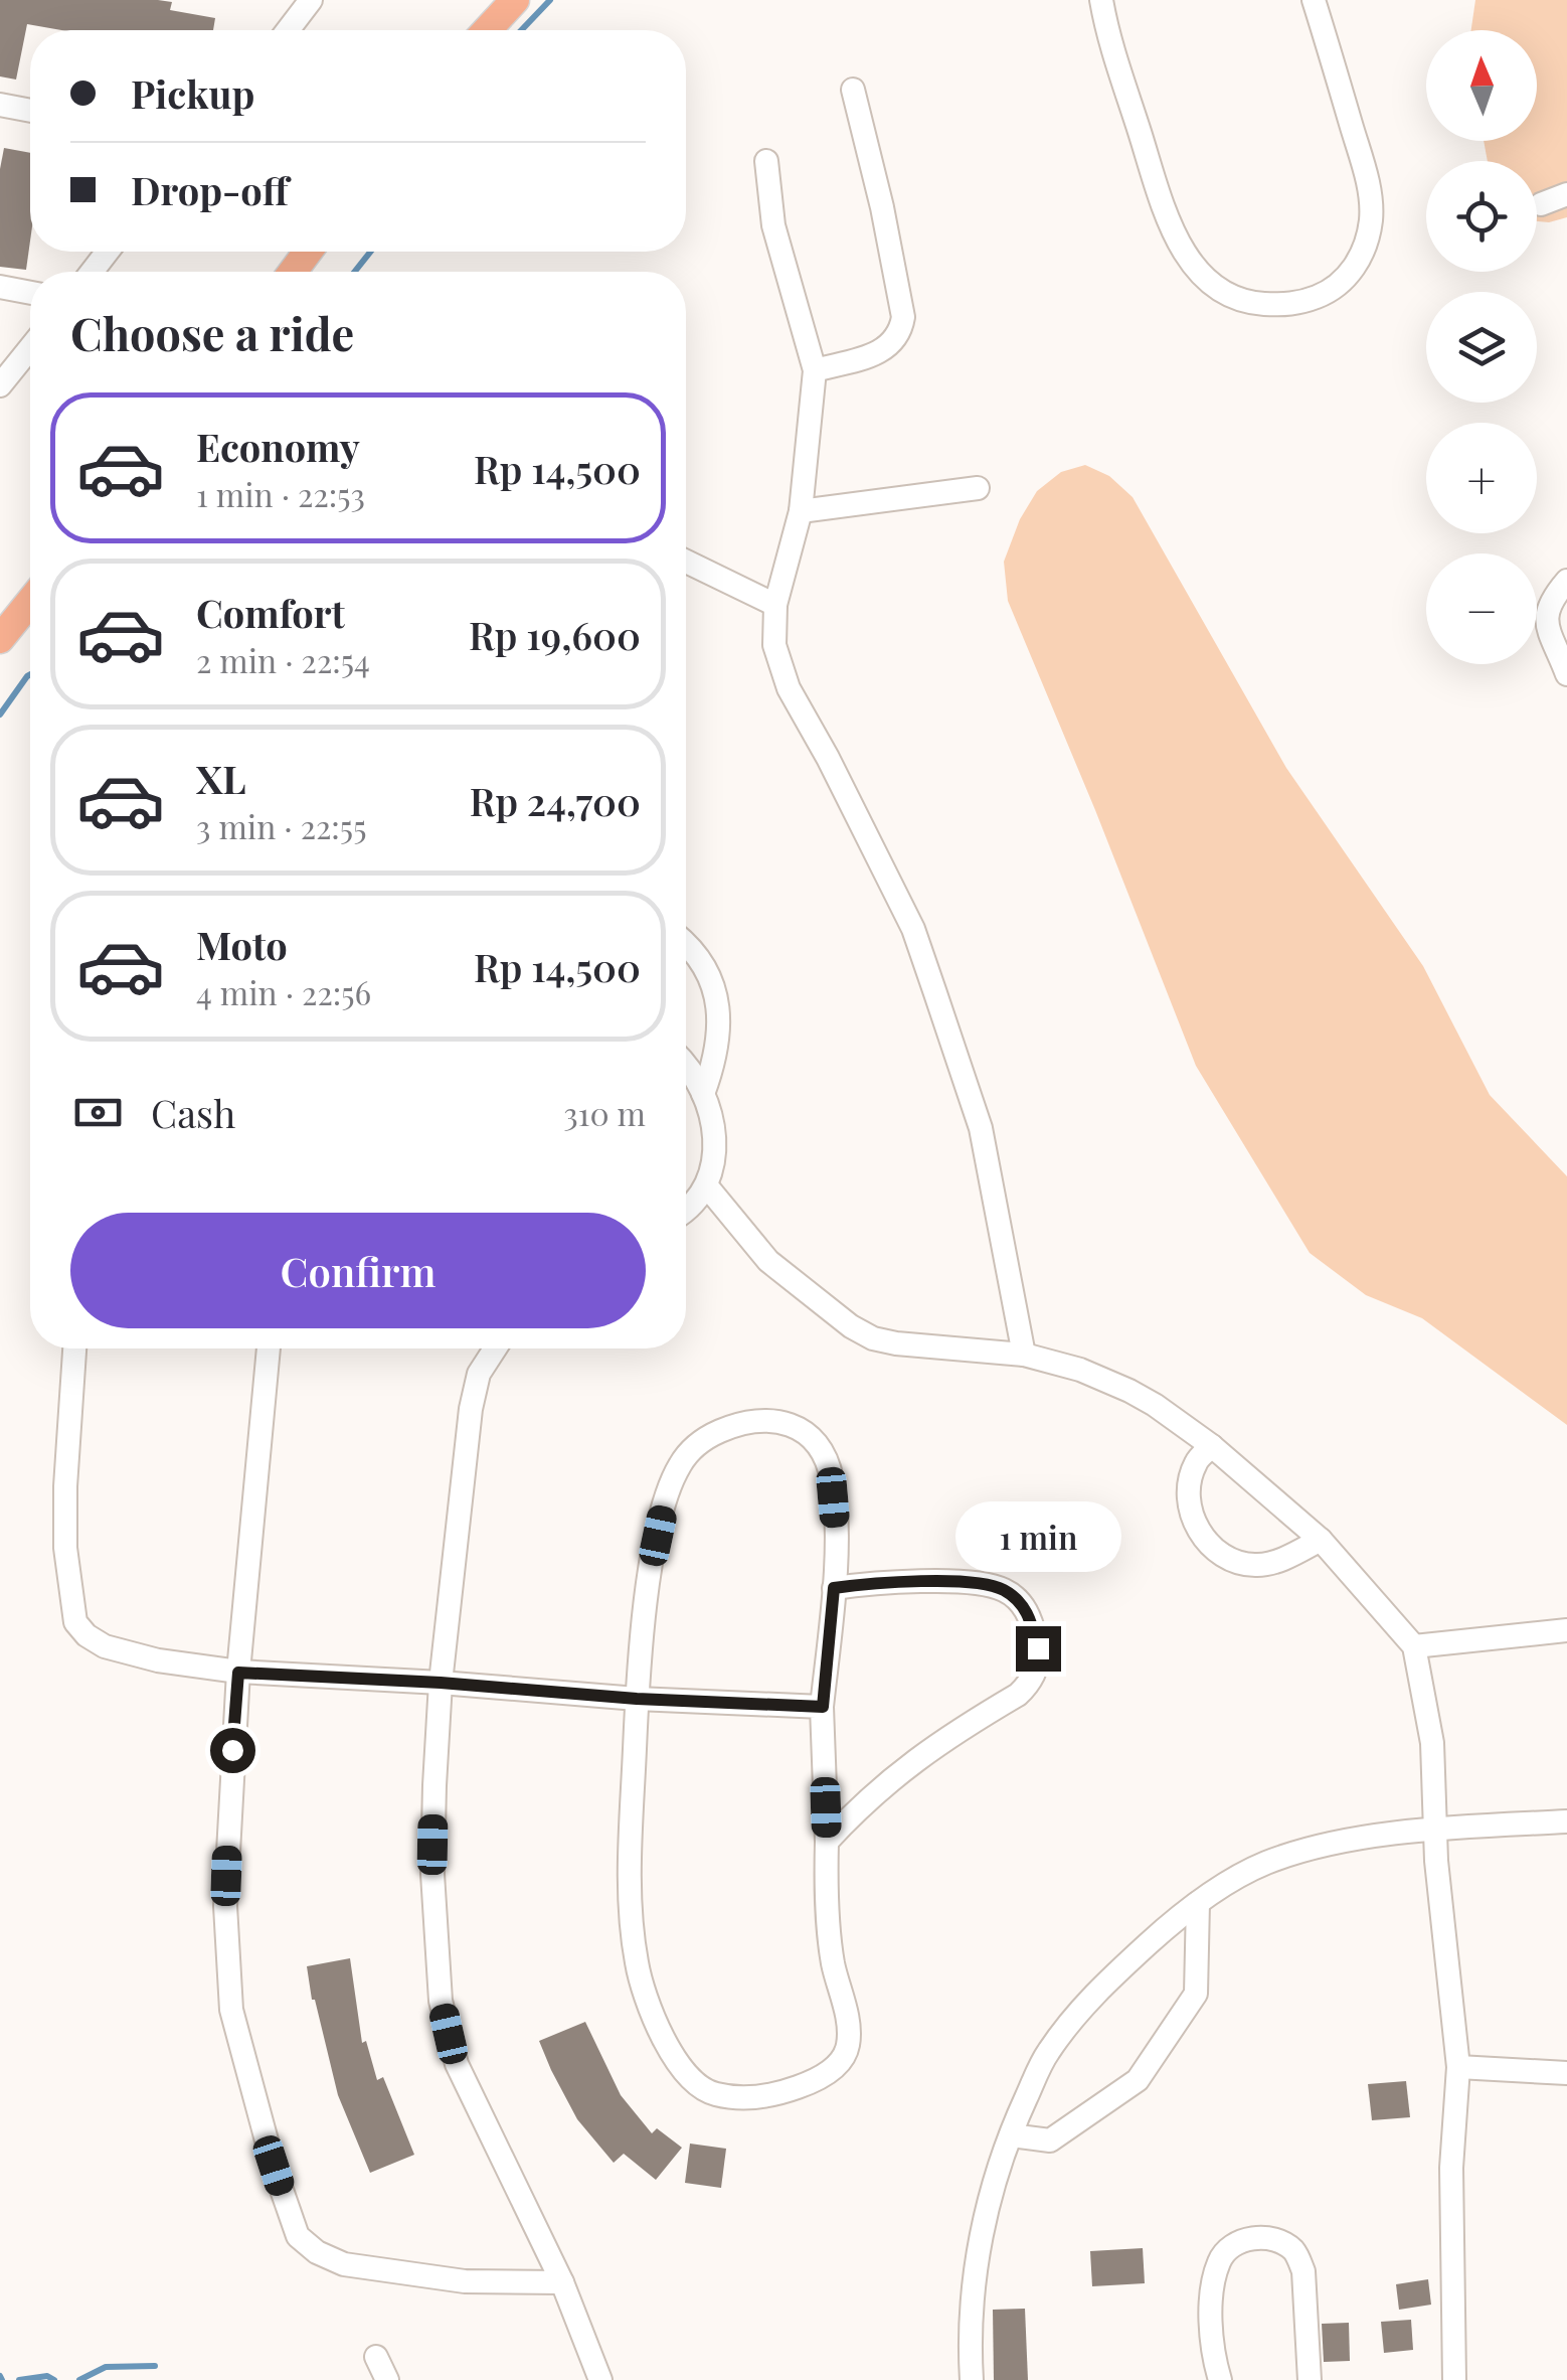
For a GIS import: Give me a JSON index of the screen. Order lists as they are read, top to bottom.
{
  "north": "top",
  "page": {
    "map_buttons": ["+", "−"],
    "banner": ["Pickup", "Drop-off"],
    "heading": "Choose a ride",
    "list": [
      {
        "name": "Economy",
        "note": "1 min · 22:53",
        "value": "Rp 14,500"
      },
      {
        "name": "Comfort",
        "note": "2 min · 22:54",
        "value": "Rp 19,600"
      },
      {
        "name": "XL",
        "note": "3 min · 22:55",
        "value": "Rp 24,700"
      },
      {
        "name": "Moto",
        "note": "4 min · 22:56",
        "value": "Rp 14,500"
      }
    ],
    "pay": ["Cash", "310 m"],
    "buttons": "Confirm",
    "bubble": "1 min"
  }
}
